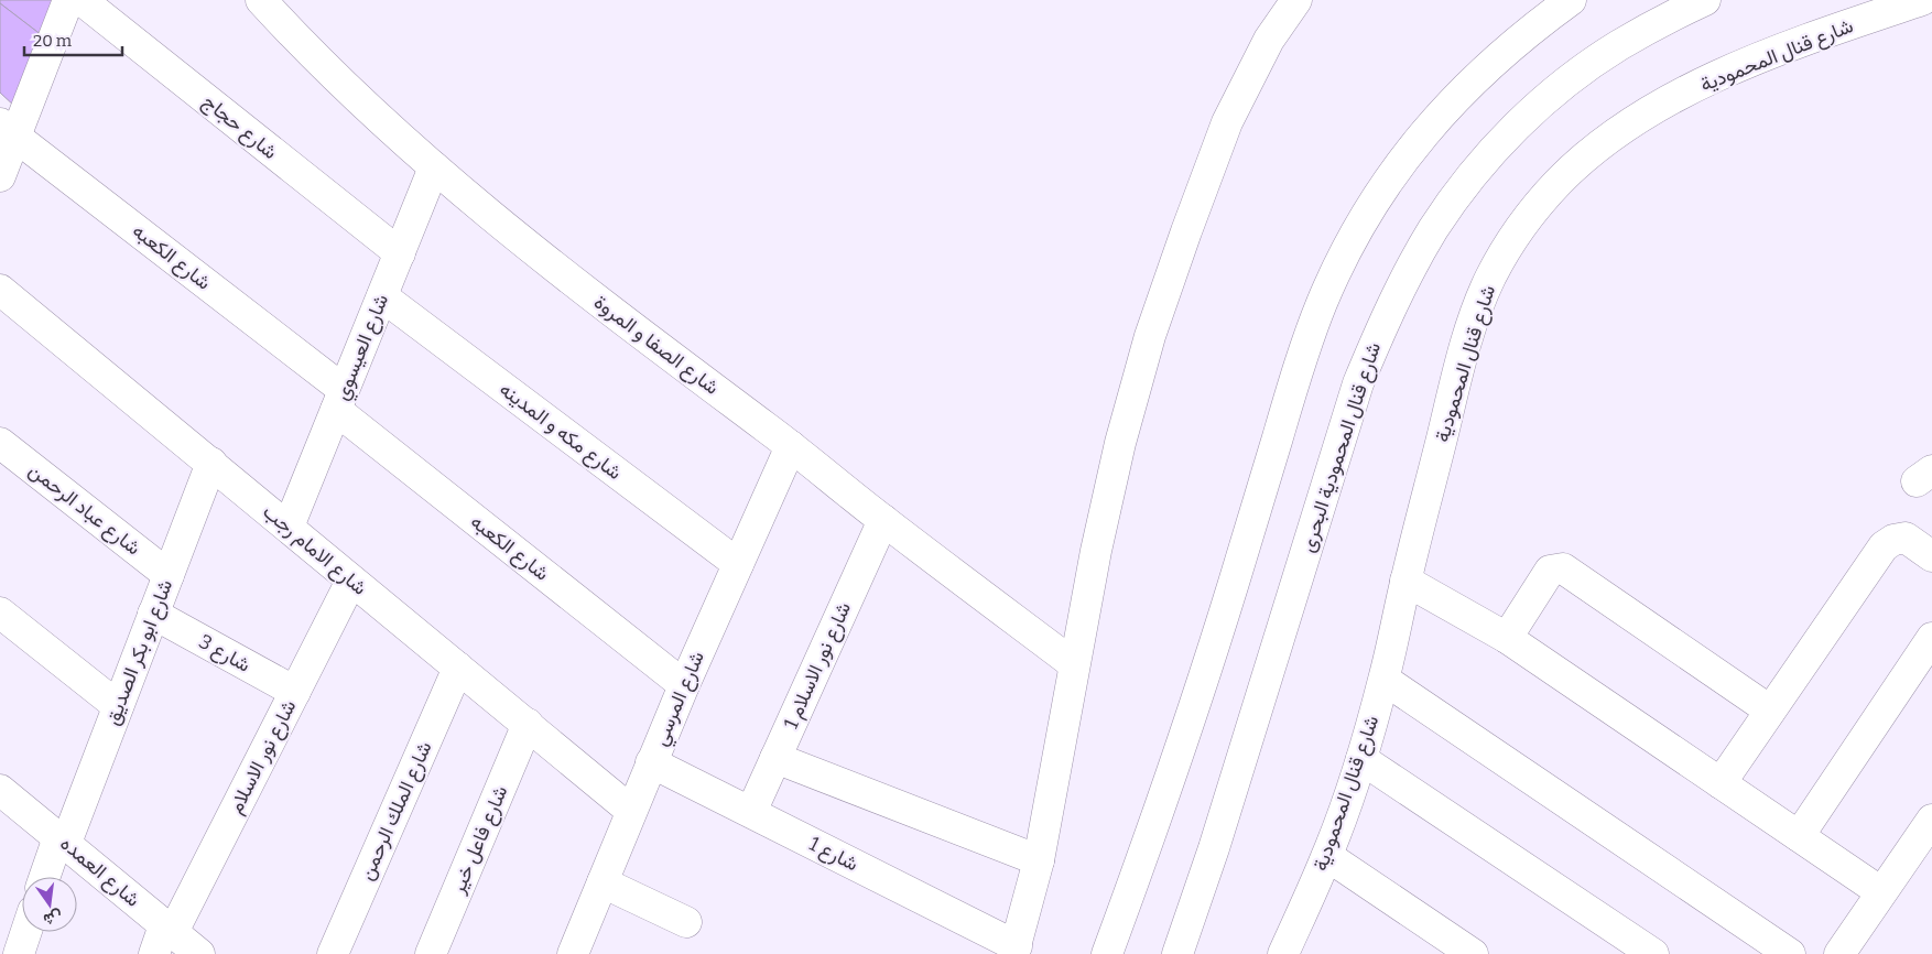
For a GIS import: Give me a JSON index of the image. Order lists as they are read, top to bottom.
{
  "streets": {
    "street": [
      "شارع قنال المحمودية",
      "شارع حجاج",
      "شارع الكعبه",
      "شارع الصفا و المروة",
      "شارع العيسوي",
      "شارع مكه و المدينه",
      "شارع قنال المحمودية البحرى",
      "شارع عباد الرحمن",
      "شارع الامام رجب",
      "شارع ابو بكر الصديق",
      "شارع 3",
      "شارع نور الاسلام 1",
      "شارع المرسي",
      "شارع نور الاسلام",
      "شارع الملك الرحمن",
      "شارع فاعل خير",
      "شارع 1",
      "شارع العمده"
    ]
  },
  "crossings": [
    ["شارع حجاج", "شارع العيسوي"],
    ["شارع الكعبه", "شارع العيسوي"],
    ["شارع الكعبه", "شارع المرسي"],
    ["شارع الصفا و المروة", "شارع العيسوي"],
    ["شارع الصفا و المروة", "شارع نور الاسلام 1"],
    ["شارع الصفا و المروة", "شارع المرسي"],
    ["شارع العيسوي", "شارع مكه و المدينه"],
    ["شارع العيسوي", "شارع الامام رجب"],
    ["شارع مكه و المدينه", "شارع المرسي"],
    ["شارع عباد الرحمن", "شارع ابو بكر الصديق"],
    ["شارع الامام رجب", "شارع ابو بكر الصديق"],
    ["شارع الامام رجب", "شارع المرسي"],
    ["شارع الامام رجب", "شارع نور الاسلام"],
    ["شارع الامام رجب", "شارع الملك الرحمن"],
    ["شارع الامام رجب", "شارع فاعل خير"],
    ["شارع ابو بكر الصديق", "شارع 3"],
    ["شارع ابو بكر الصديق", "شارع العمده"],
    ["شارع 3", "شارع نور الاسلام"],
    ["شارع نور الاسلام 1", "شارع 1"],
    ["شارع المرسي", "شارع 1"],
    ["شارع نور الاسلام", "شارع العمده"]
  ],
  "scale_bar": "20 m",
  "north": "bottom"
}
